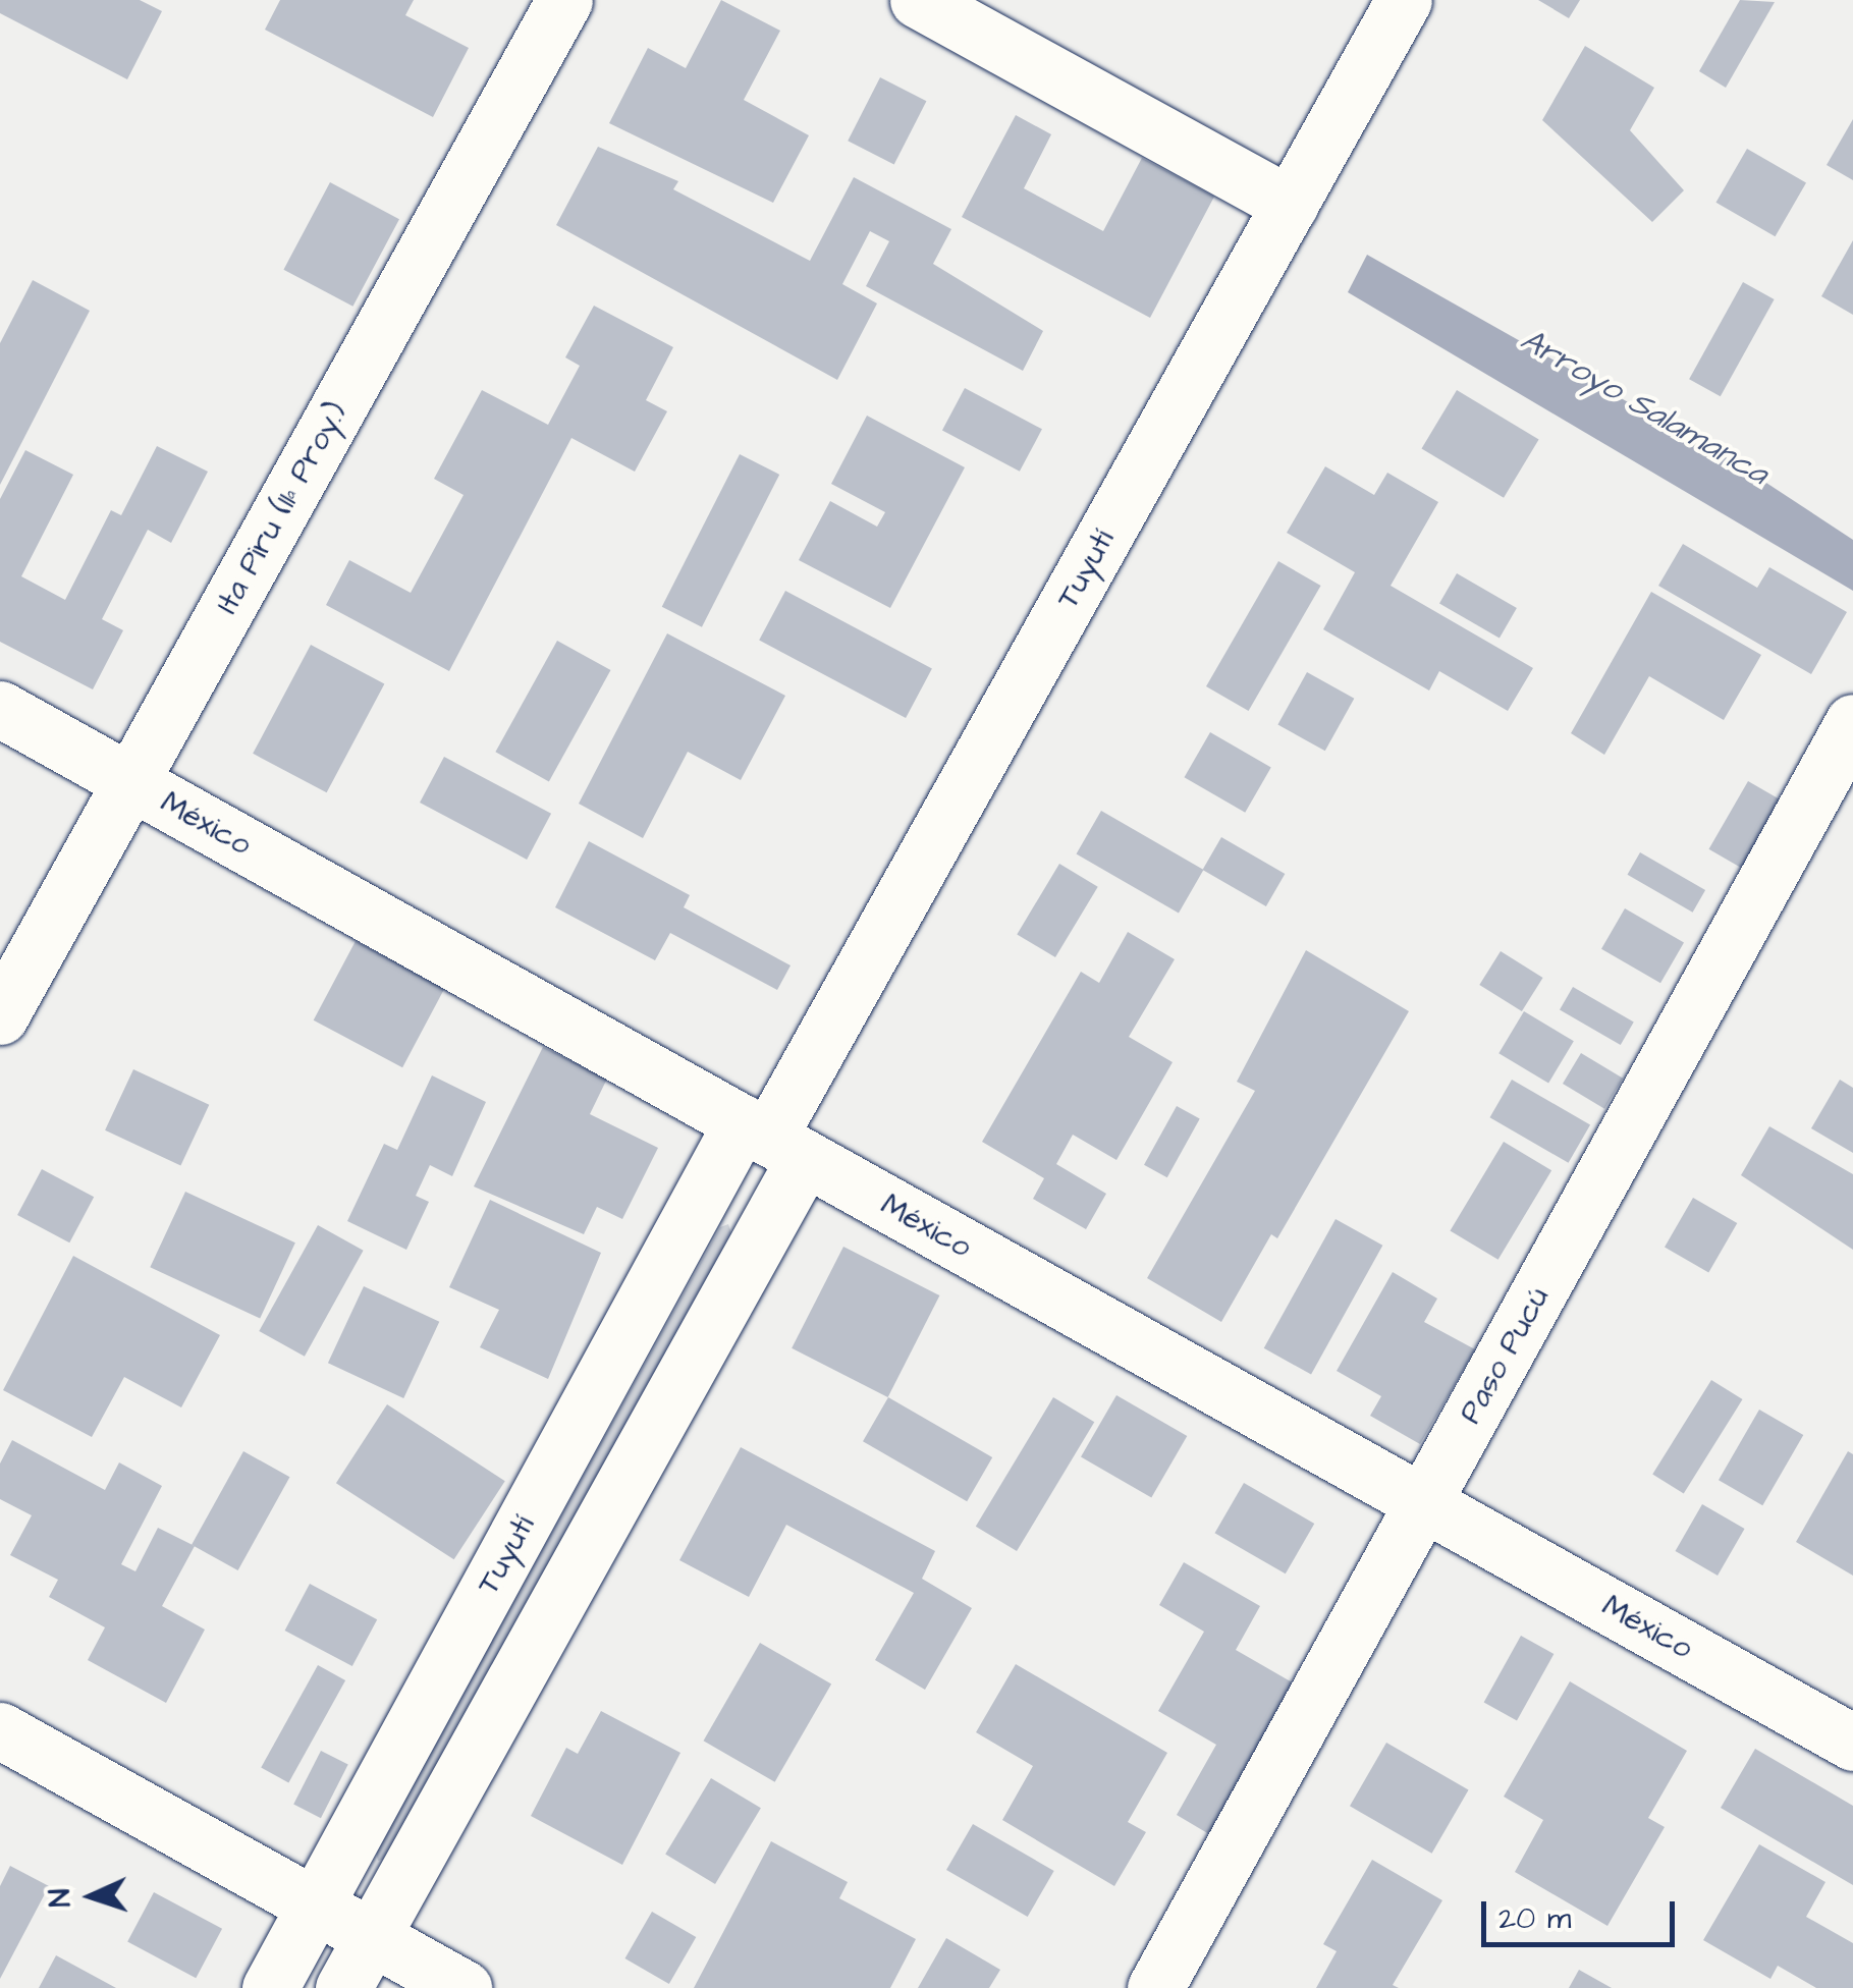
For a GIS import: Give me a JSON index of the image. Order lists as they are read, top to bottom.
{
  "streets": {
    "street": [
      "Ita Piru (11ª Proy.)",
      "Tuyutí",
      "México",
      "Paso Pucú"
    ]
  },
  "crossings": [
    ["Ita Piru (11ª Proy.)", "México"],
    ["Tuyutí", "México"],
    ["México", "Paso Pucú"]
  ],
  "water": ["Arroyo Salamanca"],
  "scale_bar": "20 m",
  "north": "left"
}
